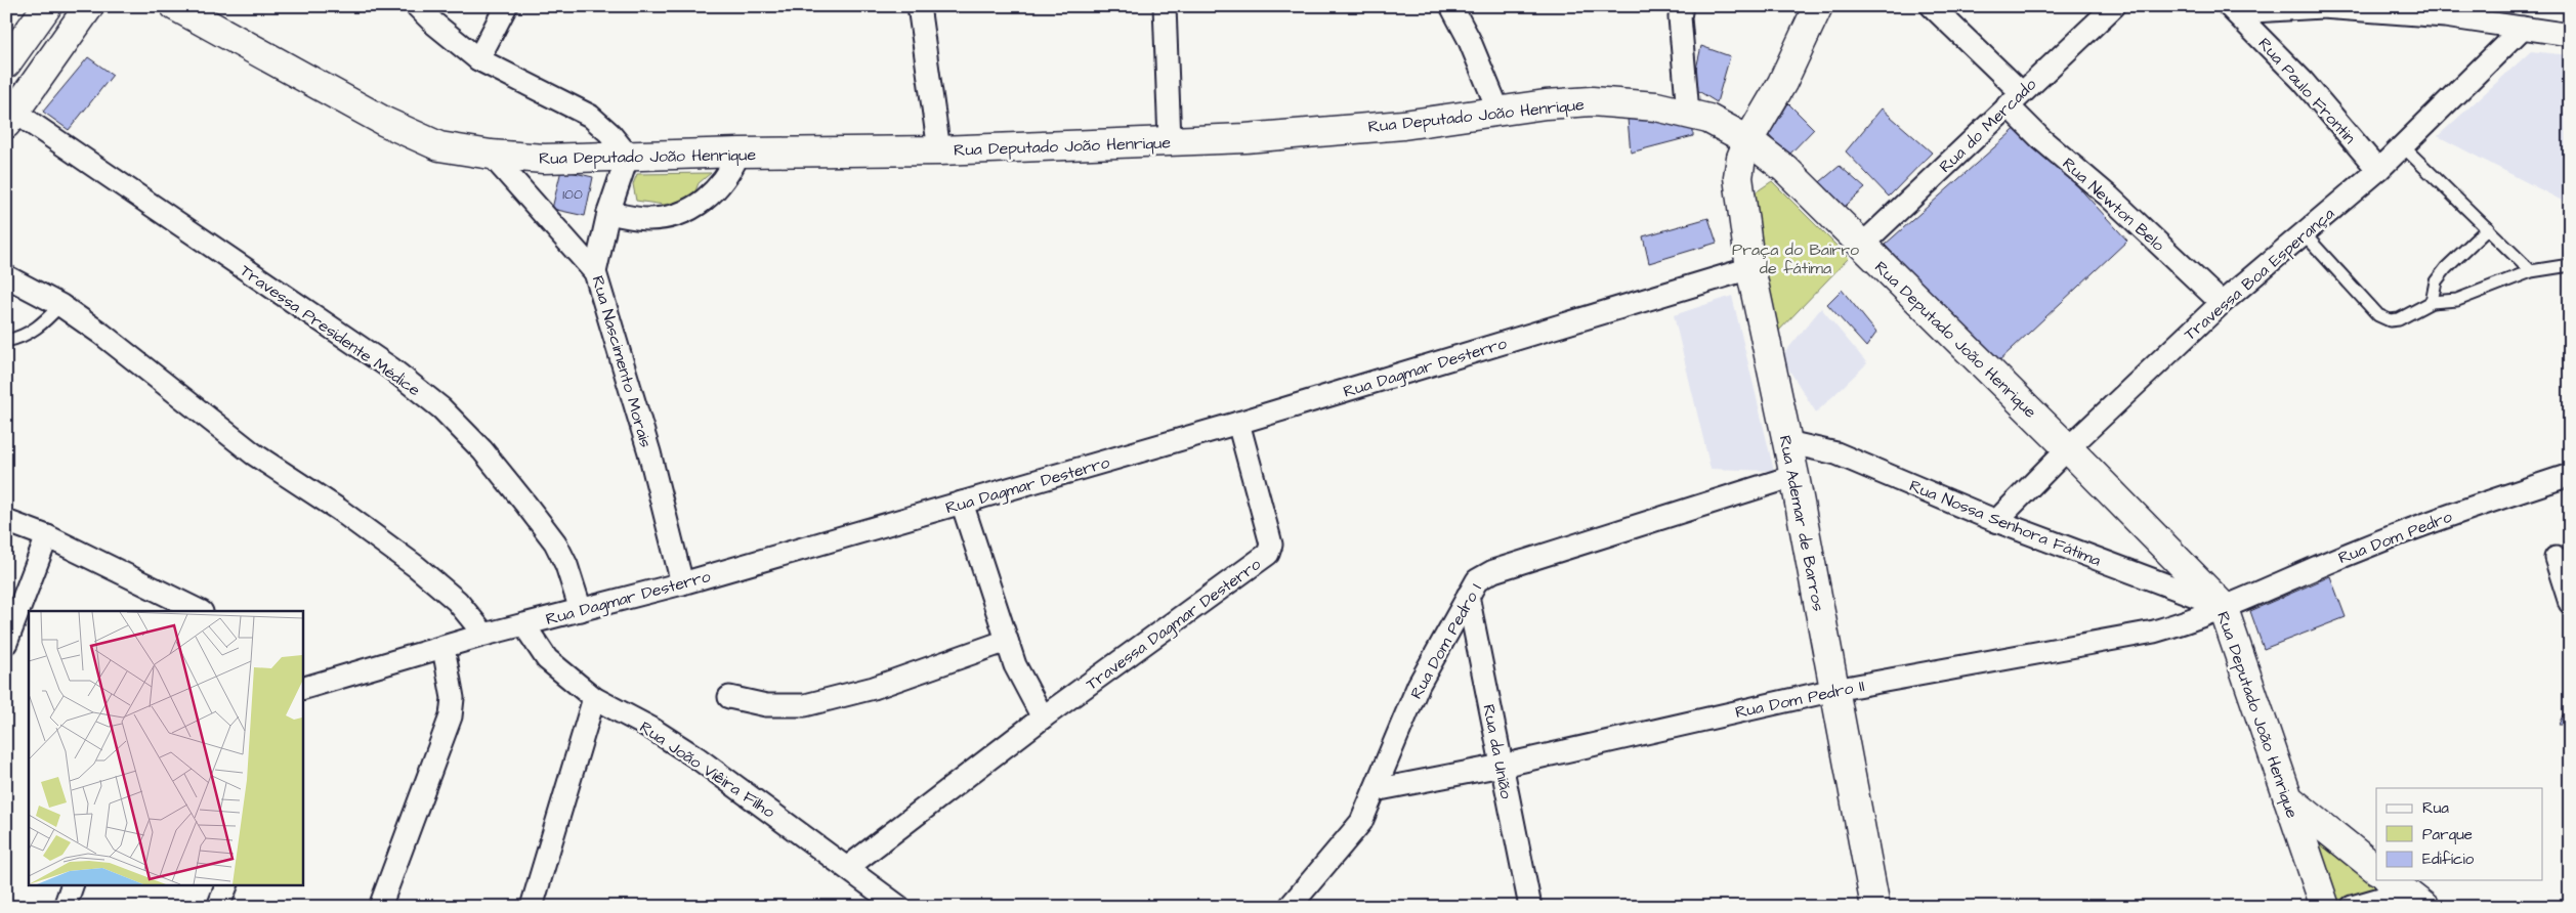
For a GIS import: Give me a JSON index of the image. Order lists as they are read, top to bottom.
{
  "streets": {
    "main road": ["Rua Deputado João Henrique", "Rua Ademar de Barros"],
    "street": [
      "Rua Paulo Frontin",
      "Rua do Mercado",
      "Rua Newton Belo",
      "Travessa Boa Esperança",
      "Travessa Presidente Médice",
      "Rua Nascimento Morais",
      "Rua Dagmar Desterro",
      "Rua Nossa Senhora Fátima",
      "Rua Dom Pedro",
      "Travessa Dagmar Desterro",
      "Rua Dom Pedro I",
      "Rua Dom Pedro II",
      "Rua da União",
      "Rua João Viêira Filho"
    ]
  },
  "crossings": [
    ["Rua Paulo Frontin", "Travessa Boa Esperança"],
    ["Rua Deputado João Henrique", "Rua do Mercado"],
    ["Rua Deputado João Henrique", "Travessa Boa Esperança"],
    ["Rua Deputado João Henrique", "Rua Nascimento Morais"],
    ["Rua Deputado João Henrique", "Rua Nossa Senhora Fátima"],
    ["Rua Deputado João Henrique", "Rua Ademar de Barros"],
    ["Rua Deputado João Henrique", "Rua Dom Pedro"],
    ["Rua Deputado João Henrique", "Rua Dom Pedro II"],
    ["Rua do Mercado", "Rua Newton Belo"],
    ["Rua Newton Belo", "Travessa Boa Esperança"],
    ["Travessa Boa Esperança", "Rua Nossa Senhora Fátima"],
    ["Travessa Presidente Médice", "Rua Dagmar Desterro"],
    ["Rua Nascimento Morais", "Rua Dagmar Desterro"],
    ["Rua Dagmar Desterro", "Rua Ademar de Barros"],
    ["Rua Dagmar Desterro", "Travessa Dagmar Desterro"],
    ["Rua Dagmar Desterro", "Rua João Viêira Filho"],
    ["Rua Nossa Senhora Fátima", "Rua Ademar de Barros"],
    ["Rua Nossa Senhora Fátima", "Rua Dom Pedro"],
    ["Rua Nossa Senhora Fátima", "Rua Dom Pedro II"],
    ["Rua Ademar de Barros", "Rua Dom Pedro I"],
    ["Rua Ademar de Barros", "Rua Dom Pedro II"],
    ["Rua Dom Pedro", "Rua Dom Pedro II"],
    ["Travessa Dagmar Desterro", "Rua João Viêira Filho"],
    ["Rua Dom Pedro I", "Rua Dom Pedro II"],
    ["Rua Dom Pedro I", "Rua da União"],
    ["Rua Dom Pedro II", "Rua da União"]
  ],
  "parks": ["Praça do Bairro de fátima"],
  "house_numbers": ["100"],
  "legend": ["Rua", "Parque", "Edifício"]
}
